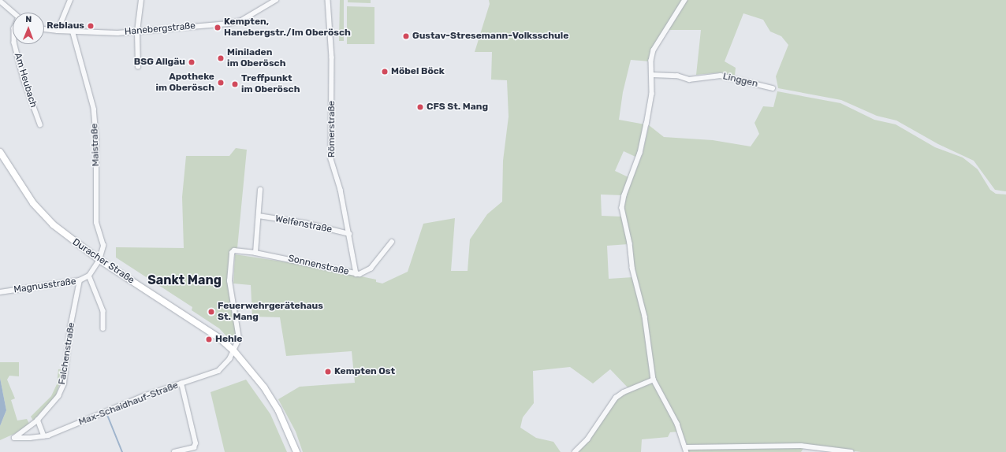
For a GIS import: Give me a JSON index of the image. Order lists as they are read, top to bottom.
{
  "streets": {
    "main road": ["Duracher Straße"],
    "street": [
      "Hanebergstraße",
      "Am Heubach",
      "Linggen",
      "Römerstraße",
      "Maistraße",
      "Welfenstraße",
      "Sonnenstraße",
      "Magnusstraße",
      "Falchenstraße",
      "Max-Schaidhauf-Straße"
    ]
  },
  "crossings": [
    ["Hanebergstraße", "Maistraße"],
    ["Römerstraße", "Welfenstraße"],
    ["Römerstraße", "Sonnenstraße"],
    ["Maistraße", "Duracher Straße"],
    ["Maistraße", "Magnusstraße"],
    ["Duracher Straße", "Sonnenstraße"],
    ["Duracher Straße", "Magnusstraße"],
    ["Duracher Straße", "Max-Schaidhauf-Straße"],
    ["Sonnenstraße", "Max-Schaidhauf-Straße"],
    ["Magnusstraße", "Falchenstraße"],
    ["Falchenstraße", "Max-Schaidhauf-Straße"]
  ],
  "districts": ["Sankt Mang"],
  "places": [
    "Reblaus",
    "Kempten, Hanebergstr./Im Oberösch",
    "Gustav-Stresemann-Volksschule",
    "Miniladen im Oberösch",
    "BSG Allgäu",
    "Möbel Böck",
    "Apotheke im Oberösch",
    "Treffpunkt im Oberösch",
    "CFS St. Mang",
    "Feuerwehrgerätehaus St. Mang",
    "Hehle",
    "Kempten Ost"
  ],
  "north": "top"
}
